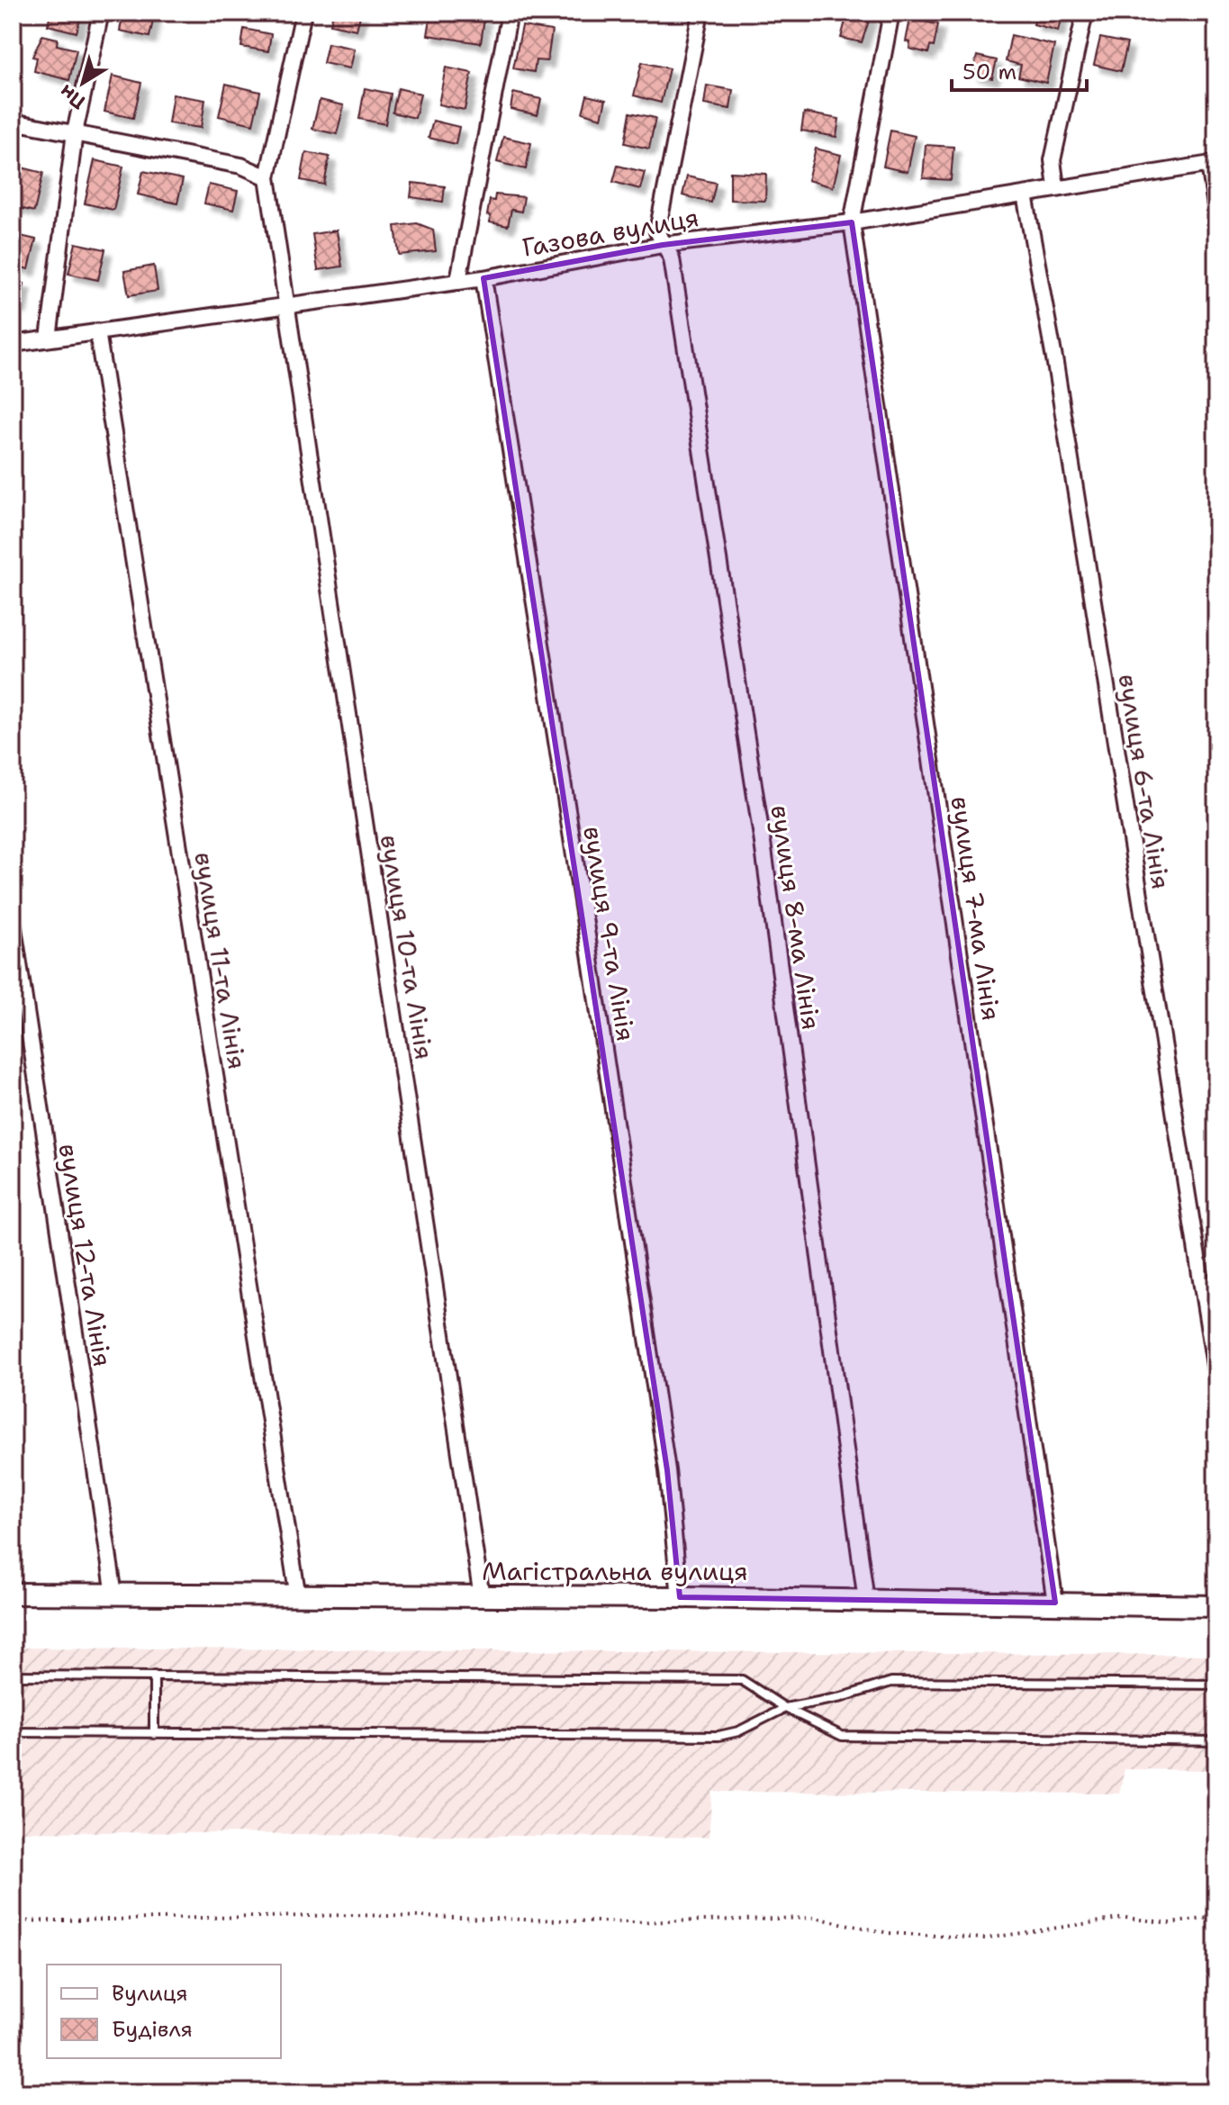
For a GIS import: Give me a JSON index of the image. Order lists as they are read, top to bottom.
{
  "streets": {
    "street": [
      "Газова вулиця",
      "вулиця 6-та Лінія",
      "вулиця 7-ма Лінія",
      "вулиця 8-ма Лінія",
      "вулиця 9-та Лінія",
      "вулиця 10-та Лінія",
      "вулиця 11-та Лінія",
      "вулиця 12-та Лінія",
      "Магістральна вулиця"
    ]
  },
  "crossings": [
    ["Газова вулиця", "вулиця 6-та Лінія"],
    ["Газова вулиця", "вулиця 7-ма Лінія"],
    ["Газова вулиця", "вулиця 8-ма Лінія"],
    ["Газова вулиця", "вулиця 9-та Лінія"],
    ["Газова вулиця", "вулиця 10-та Лінія"],
    ["Газова вулиця", "вулиця 11-та Лінія"],
    ["вулиця 7-ма Лінія", "Магістральна вулиця"],
    ["вулиця 8-ма Лінія", "Магістральна вулиця"],
    ["вулиця 9-та Лінія", "Магістральна вулиця"],
    ["вулиця 10-та Лінія", "Магістральна вулиця"],
    ["вулиця 11-та Лінія", "Магістральна вулиця"],
    ["вулиця 12-та Лінія", "Магістральна вулиця"]
  ],
  "legend": ["Вулиця", "Будівля"],
  "scale_bar": "50 m",
  "north": "bottom left"
}
